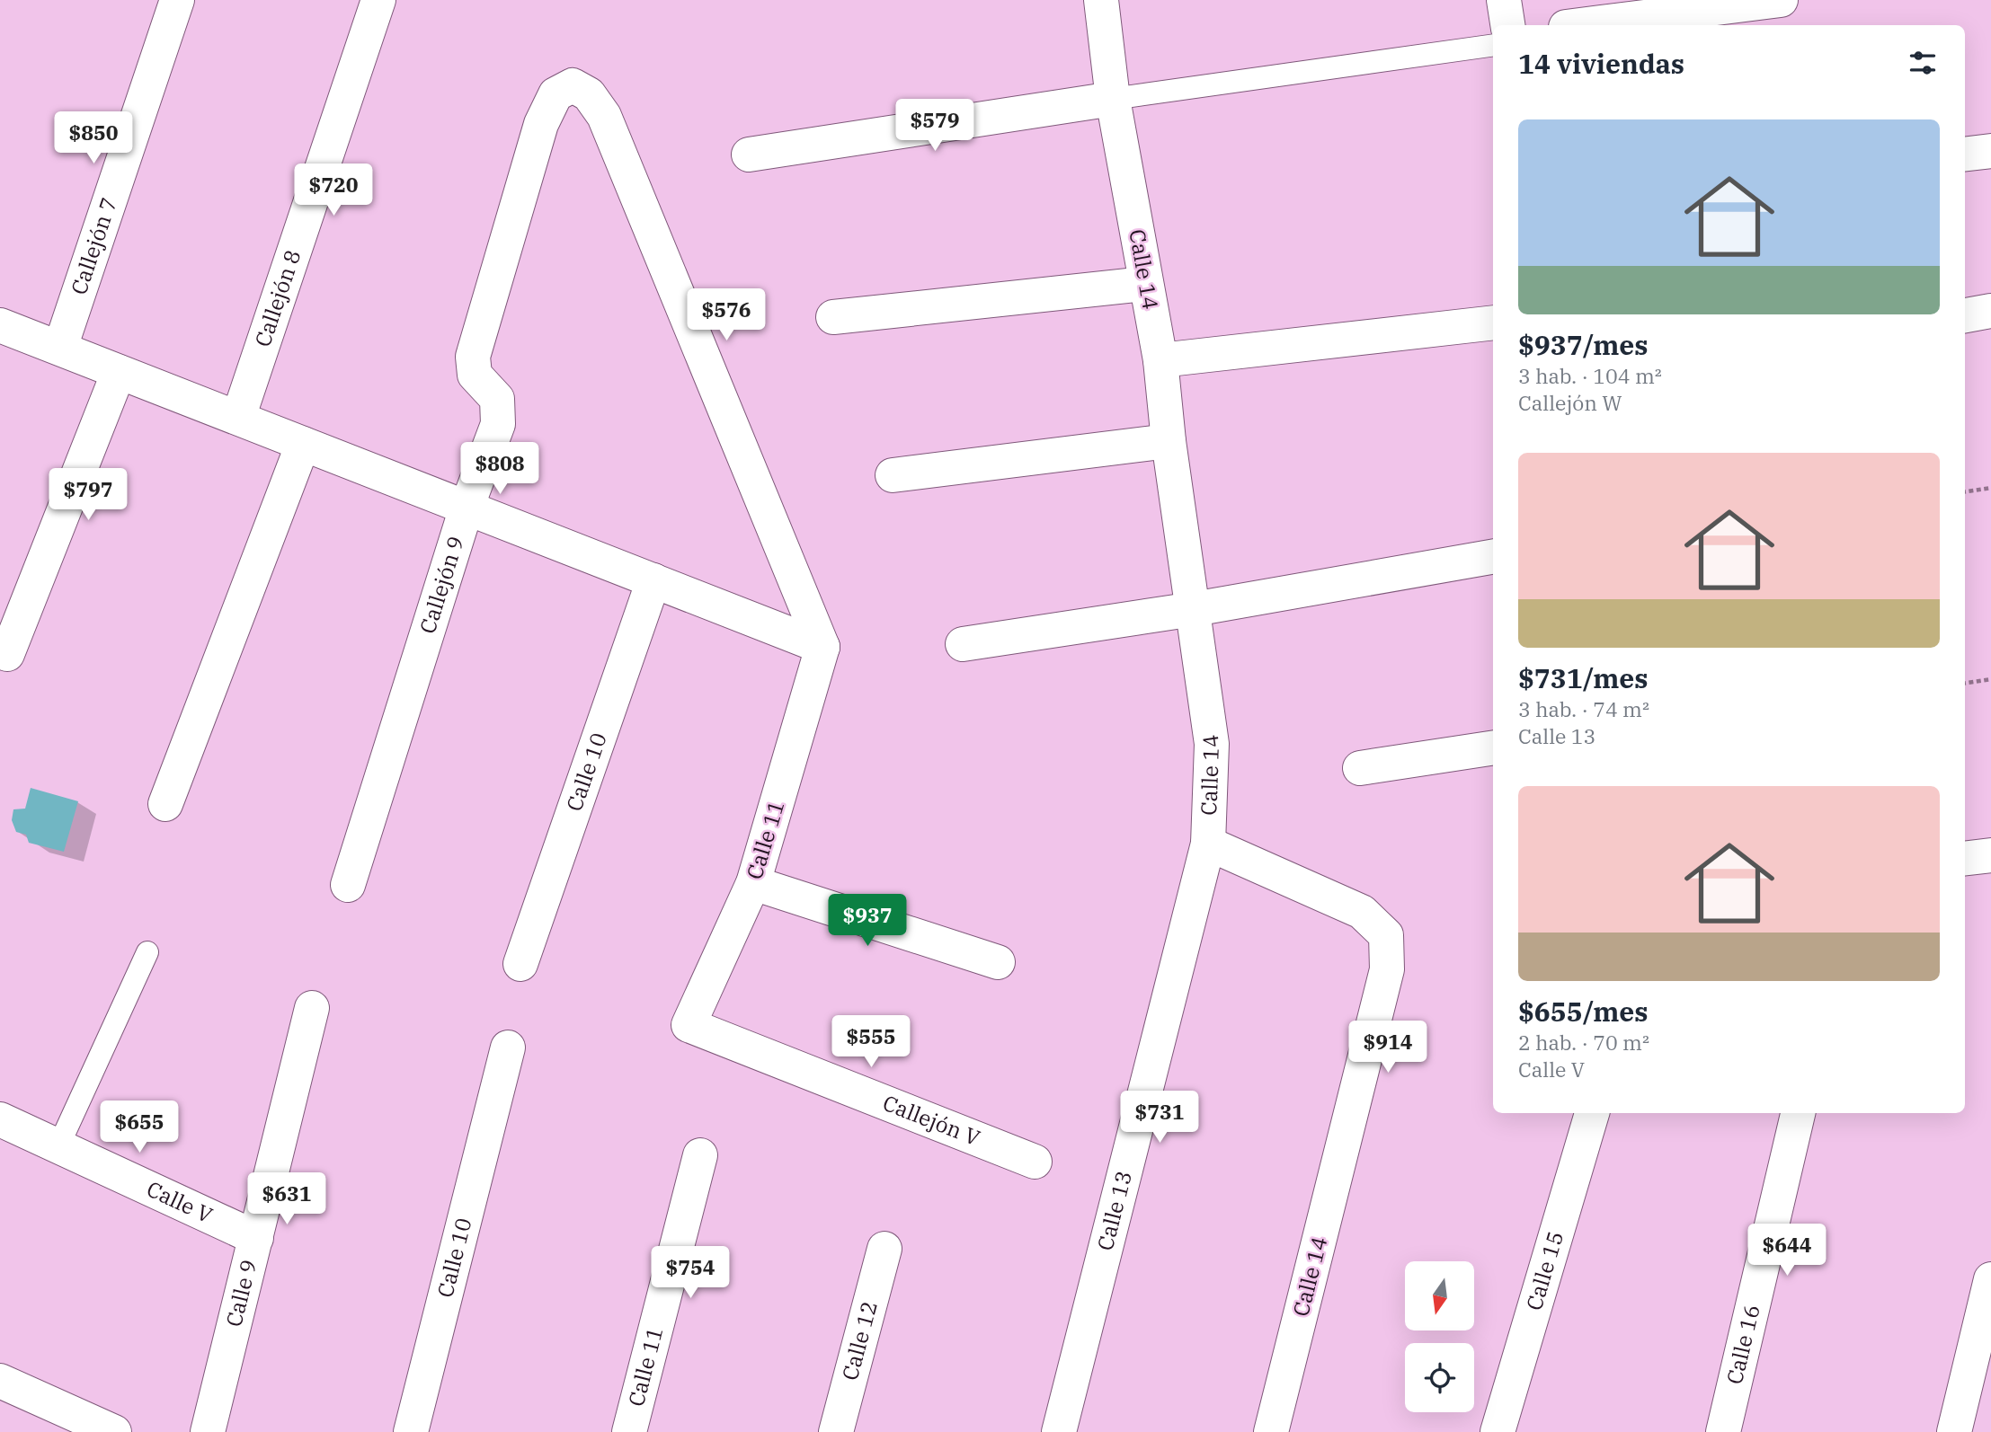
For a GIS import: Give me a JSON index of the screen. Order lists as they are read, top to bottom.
{
  "streets": {
    "street": [
      "Callejón 7",
      "Calle 14",
      "Callejón 8",
      "Callejón 9",
      "Calle 10",
      "Calle 11",
      "Callejón V",
      "Calle V",
      "Calle 13",
      "Calle 15",
      "Calle 9",
      "Calle 12",
      "Calle 16"
    ]
  },
  "crossings": [
    ["Calle 14", "Calle 13"],
    ["Callejón 9", "Calle 11"],
    ["Calle 11", "Callejón V"],
    ["Calle V", "Calle 9"]
  ],
  "north": "bottom",
  "page": {
    "heading": "14 viviendas",
    "price": [
      "$579",
      "$850",
      "$720",
      "$576",
      "$808",
      "$797",
      "$937",
      "$555",
      "$914",
      "$731",
      "$655",
      "$631",
      "$644",
      "$754"
    ],
    "list": [
      {
        "name": "$937/mes",
        "note": "3 hab. · 104 m² · Callejón W"
      },
      {
        "name": "$731/mes",
        "note": "3 hab. · 74 m² · Calle 13"
      },
      {
        "name": "$655/mes",
        "note": "2 hab. · 70 m² · Calle V"
      }
    ]
  }
}
